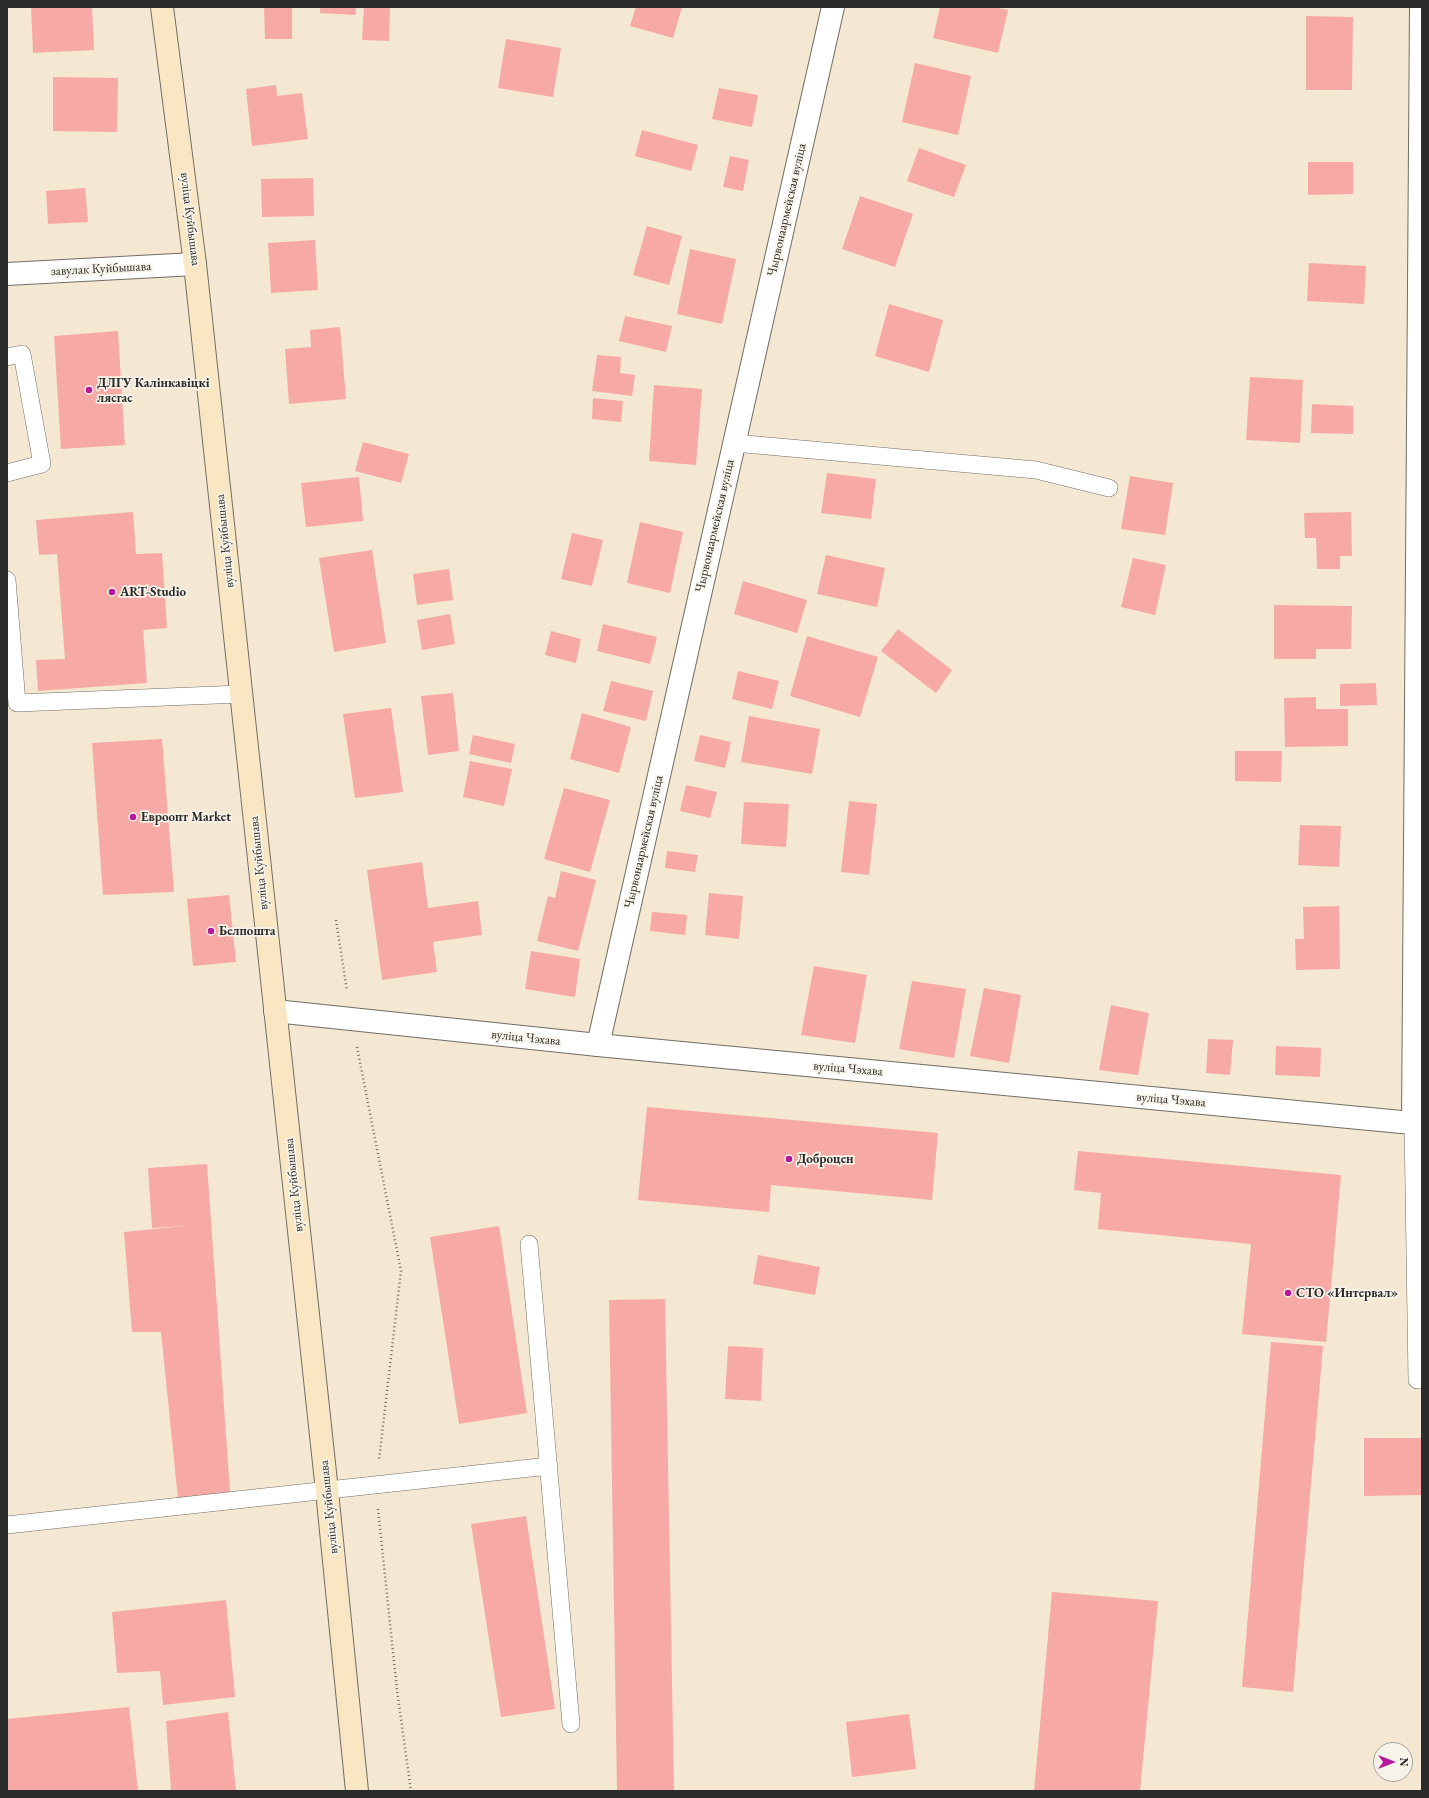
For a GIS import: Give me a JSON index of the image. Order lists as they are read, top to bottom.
{
  "streets": {
    "main road": ["вуліца Куйбышава"],
    "street": ["Чырвонаармейская вуліца", "завулак Куйбышава", "вуліца Чэхава"]
  },
  "crossings": [
    ["Чырвонаармейская вуліца", "вуліца Чэхава"],
    ["вуліца Куйбышава", "завулак Куйбышава"],
    ["вуліца Куйбышава", "вуліца Чэхава"]
  ],
  "places": [
    "ДЛГУ Калінкавіцкі лясгас",
    "ART-Studio",
    "Евроопт Market",
    "Белпошта",
    "Доброцен",
    "СТО «Интервал»"
  ],
  "north": "right"
}
